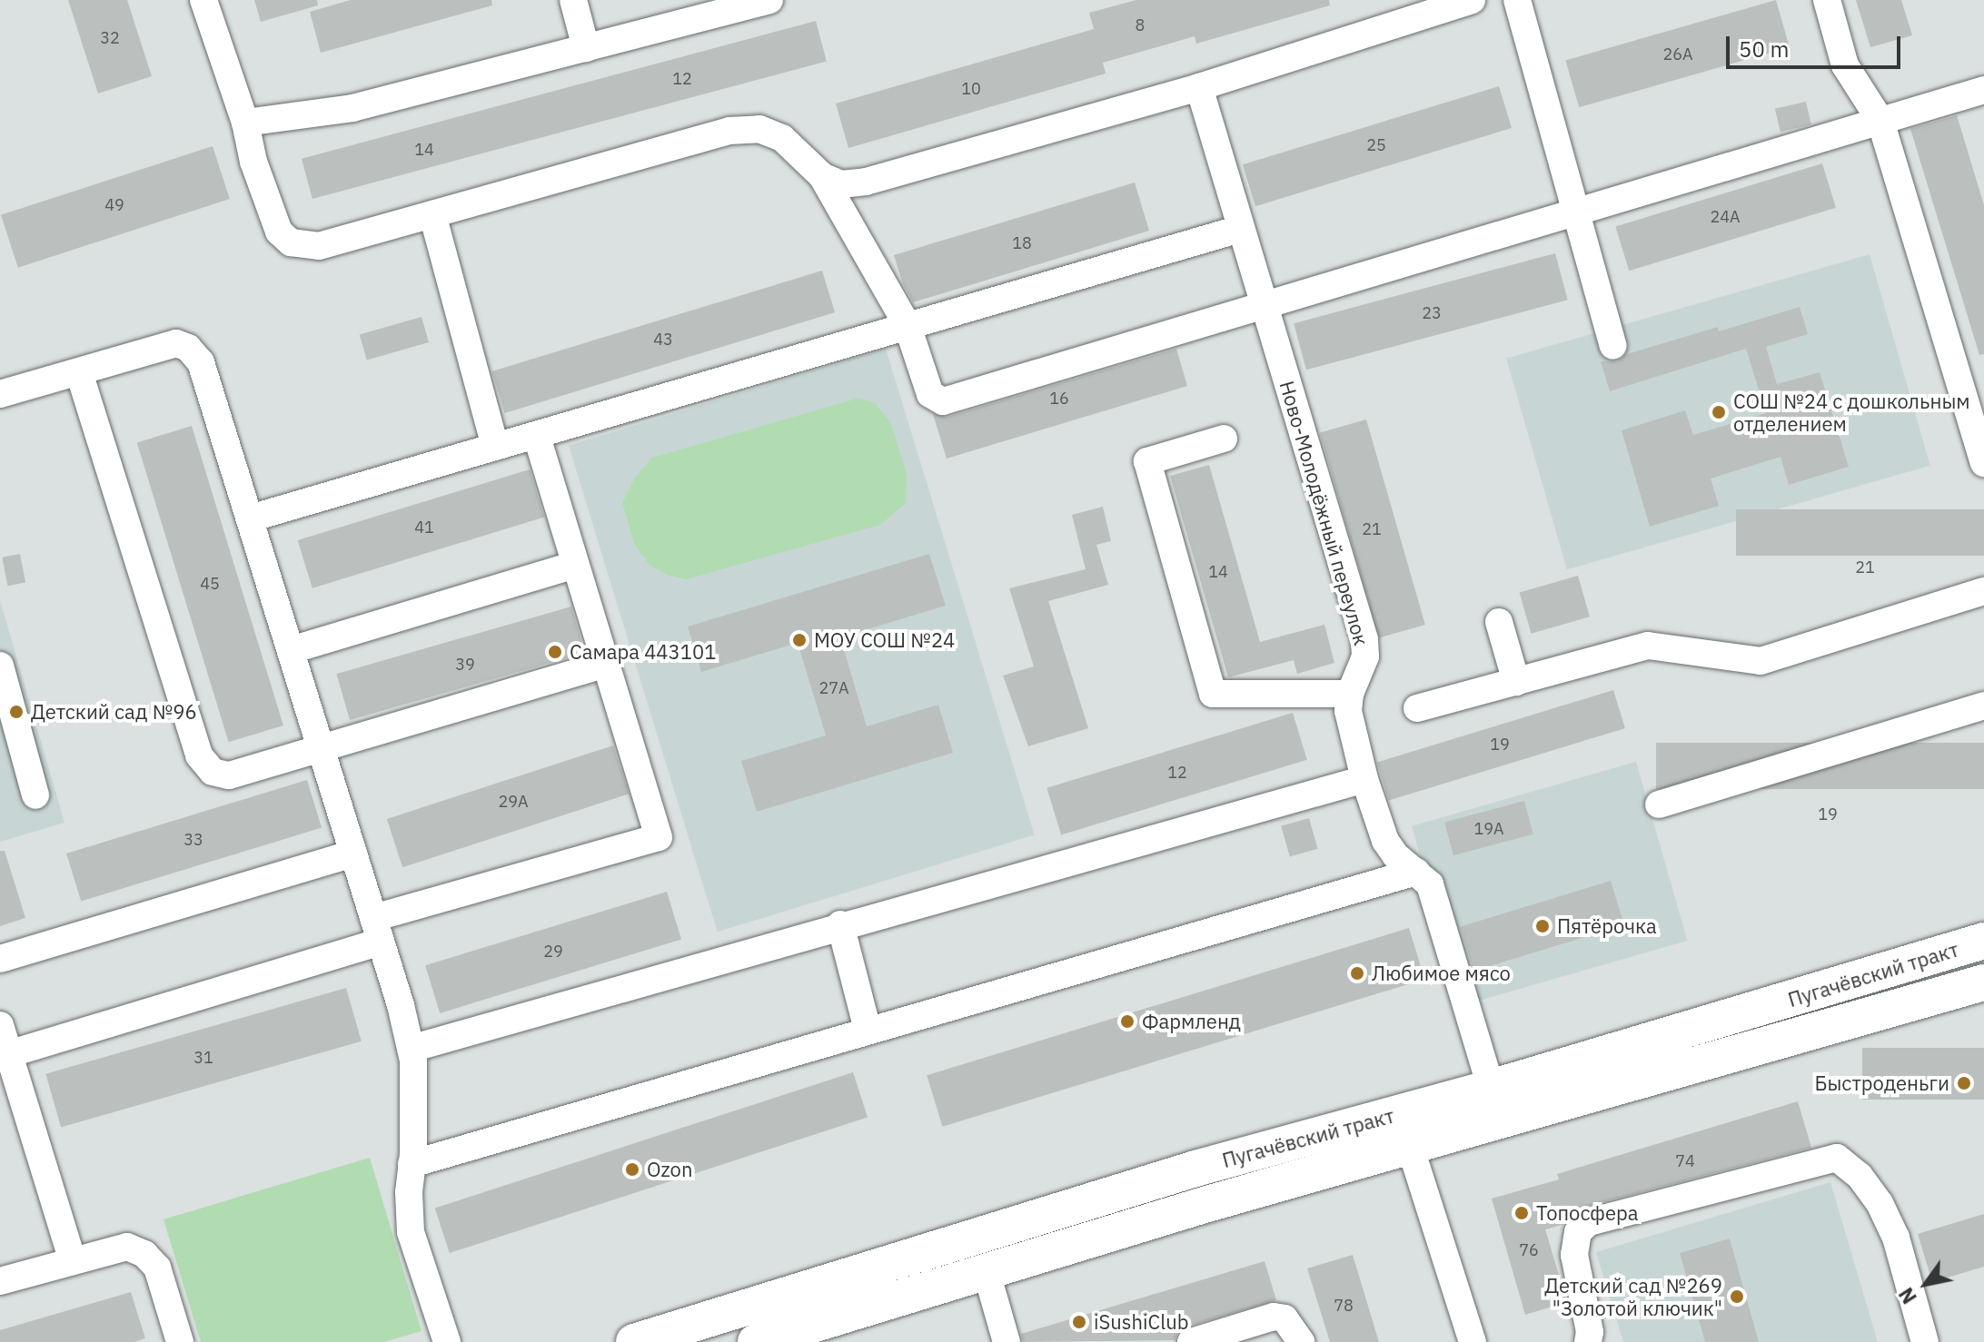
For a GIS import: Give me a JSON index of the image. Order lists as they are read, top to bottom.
{
  "streets": {
    "main road": ["Пугачёвский тракт"],
    "street": ["Ново-Молодёжный переулок"]
  },
  "crossings": [
    ["Ново-Молодёжный переулок", "Пугачёвский тракт"]
  ],
  "places": [
    "СОШ №24 с дошкольным отделением",
    "МОУ СОШ №24",
    "Самара 443101",
    "Детский сад №96",
    "Пятёрочка",
    "Любимое мясо",
    "Фармленд",
    "Быстроденьги",
    "Ozon",
    "Топосфера",
    "Детский сад №269 \"Золотой ключик\"",
    "iSushiClub"
  ],
  "house_numbers": [
    "8",
    "32",
    "26А",
    "12",
    "10",
    "25",
    "14",
    "49",
    "24А",
    "18",
    "23",
    "43",
    "16",
    "41",
    "21",
    "21",
    "14",
    "45",
    "39",
    "27А",
    "19",
    "12",
    "29А",
    "19",
    "19А",
    "33",
    "29",
    "31",
    "74",
    "76",
    "78"
  ],
  "scale_bar": "50 m",
  "north": "bottom left"
}
